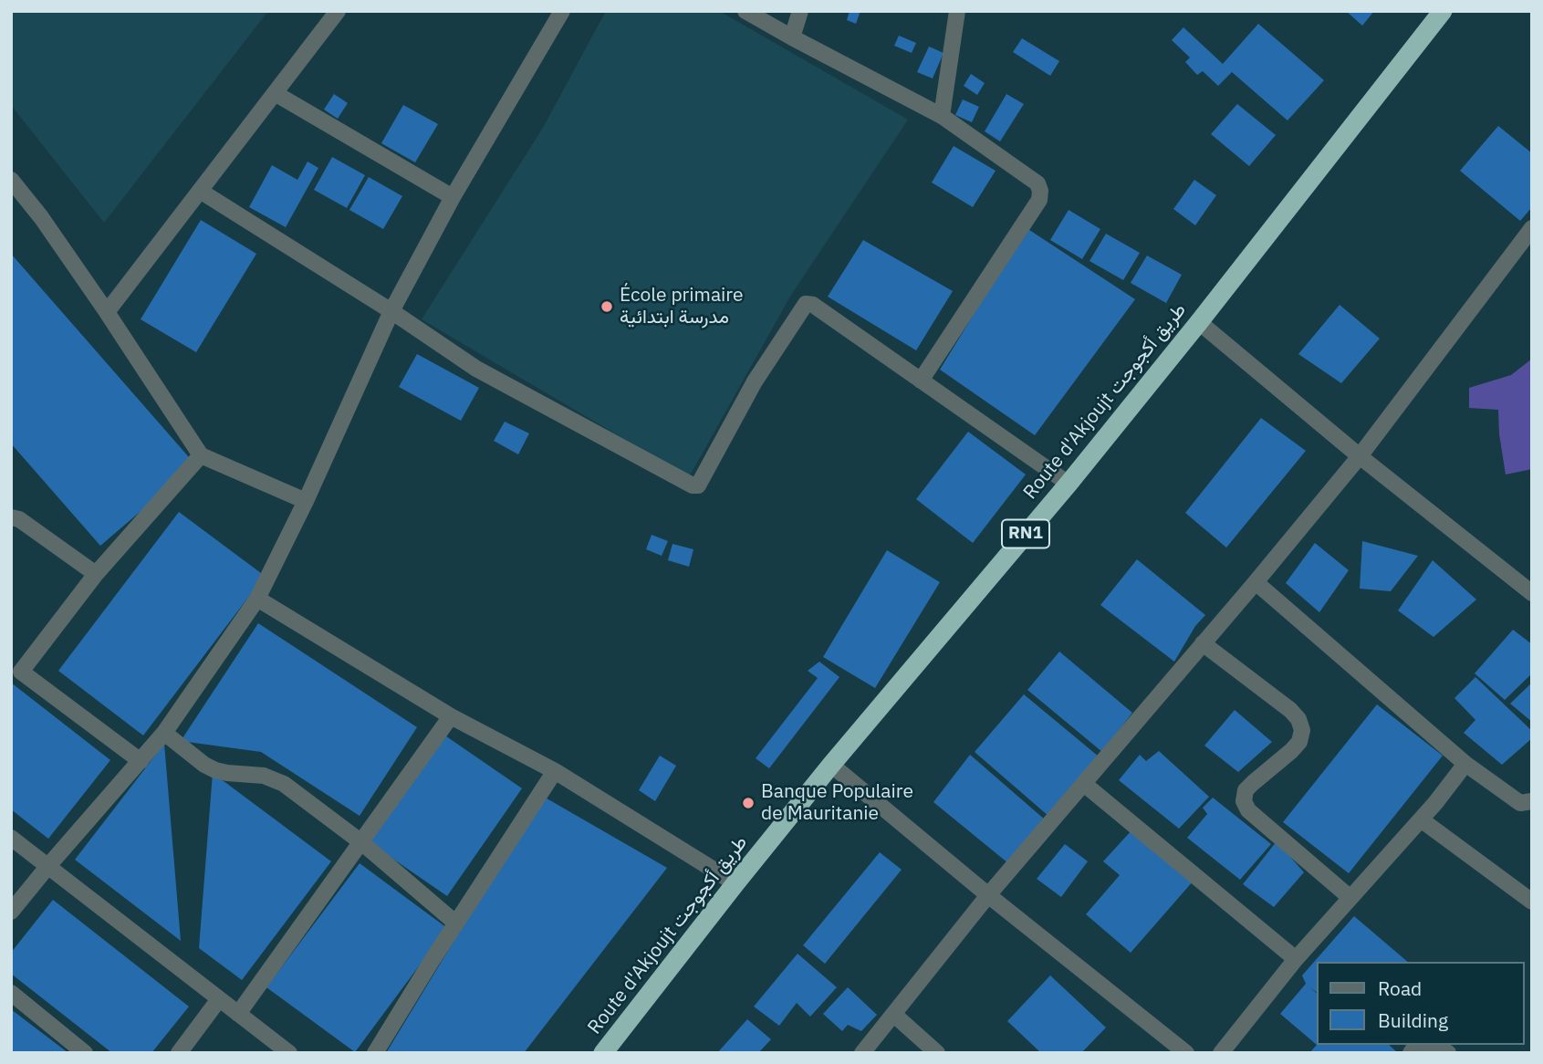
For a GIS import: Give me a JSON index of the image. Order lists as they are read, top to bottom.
{
  "streets": {
    "highway": ["Route d'Akjoujt طريق أكجوجت", "RN1"]
  },
  "places": ["École primaire مدرسة ابتدائية", "Banque Populaire de Mauritanie"],
  "legend": ["Road", "Building"]
}
